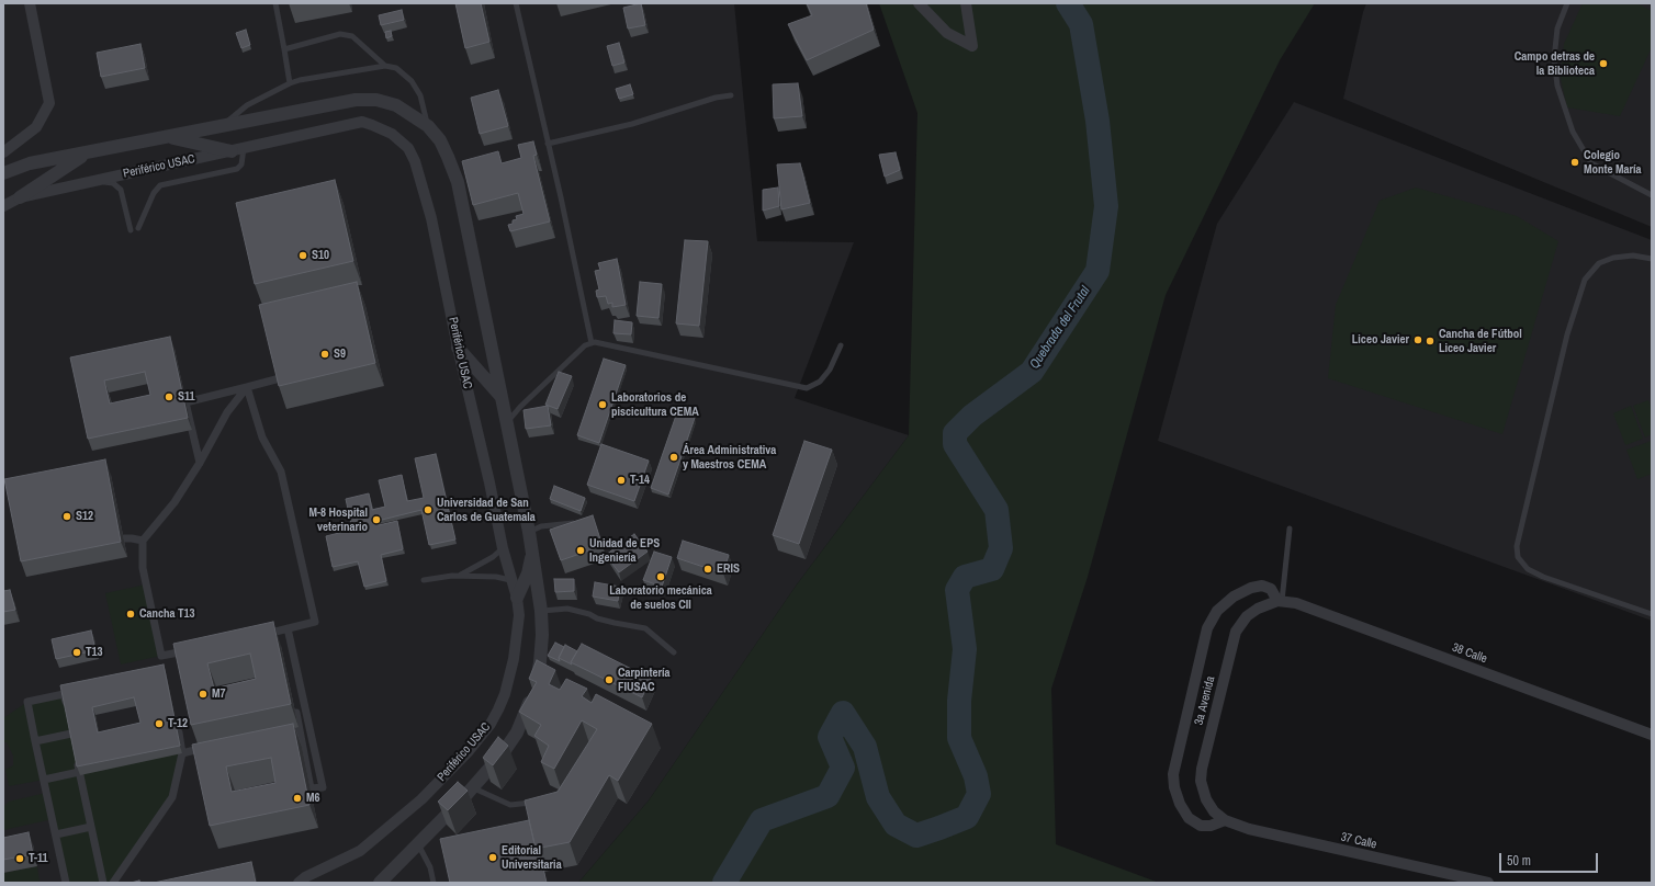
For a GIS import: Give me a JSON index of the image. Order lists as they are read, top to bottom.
{
  "streets": {
    "street": [
      "Periférico USAC",
      "38 Calle",
      "3a Avenida",
      "37 Calle"
    ]
  },
  "crossings": [
    ["38 Calle", "3a Avenida"],
    ["3a Avenida", "37 Calle"]
  ],
  "water": ["Quebrada del Frutal"],
  "places": [
    "Campo detras de la Biblioteca",
    "Colegio Monte María",
    "S10",
    "Liceo Javier",
    "Cancha de Fútbol Liceo Javier",
    "S9",
    "S11",
    "Laboratorios de piscicultura CEMA",
    "Área Administrativa y Maestros CEMA",
    "T-14",
    "Universidad de San Carlos de Guatemala",
    "S12",
    "M-8 Hospital veterinario",
    "Unidad de EPS Ingeniería",
    "ERIS",
    "Laboratorio mecánica de suelos CII",
    "Cancha T13",
    "T13",
    "Carpintería FIUSAC",
    "M7",
    "T-12",
    "M6",
    "Editorial Universitaria",
    "T-11"
  ],
  "scale_bar": "50 m"
}
